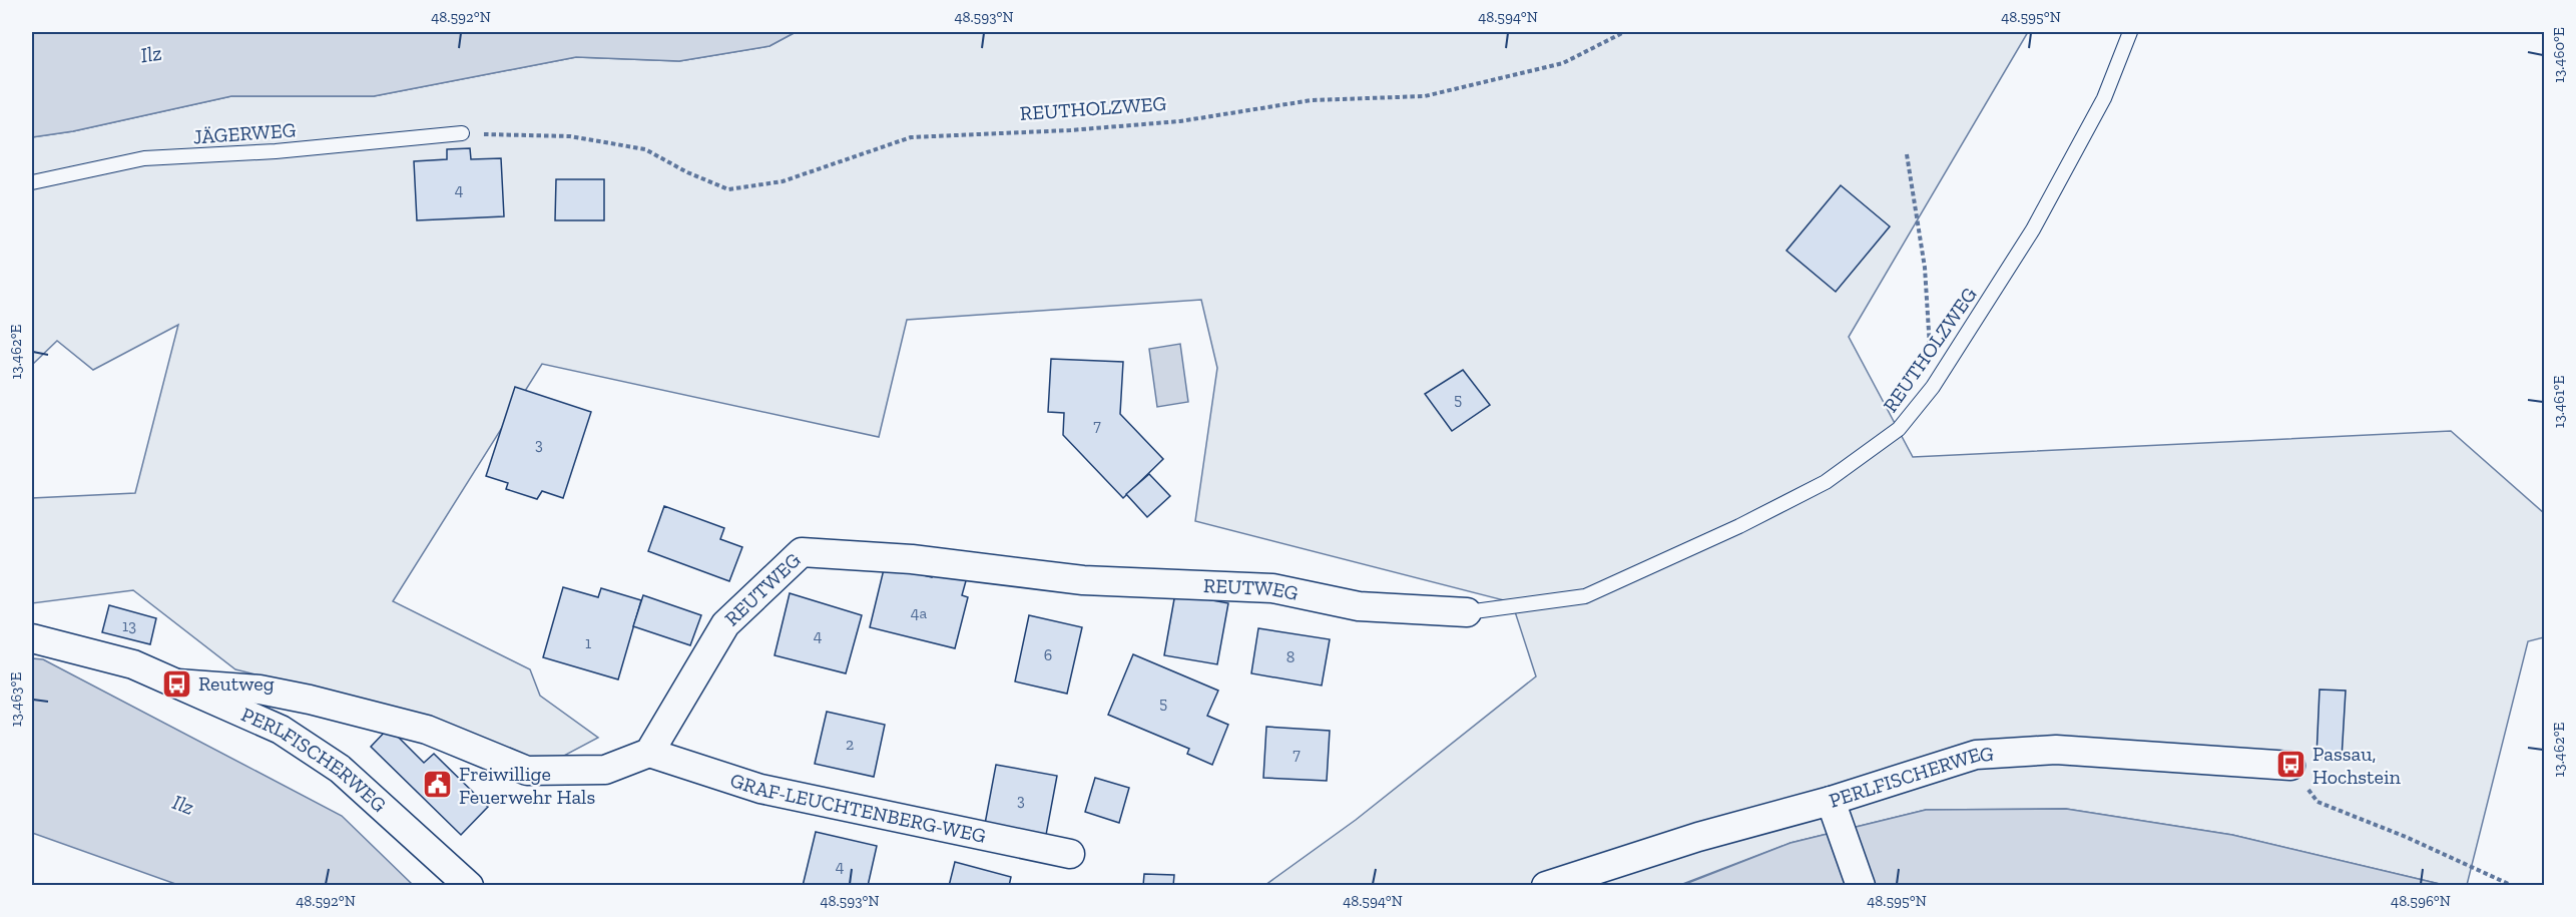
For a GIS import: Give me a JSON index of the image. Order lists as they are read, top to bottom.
{
  "streets": {
    "street": ["REUTWEG", "PERLFISCHERWEG", "GRAF-LEUCHTENBERG-WEG"],
    "lane": ["REUTHOLZWEG", "JÄGERWEG"]
  },
  "crossings": [
    ["REUTHOLZWEG", "JÄGERWEG"],
    ["REUTHOLZWEG", "REUTWEG"],
    ["REUTWEG", "GRAF-LEUCHTENBERG-WEG"]
  ],
  "water": ["Ilz"],
  "places": {
    "bus stop": ["Reutweg", "Passau, Hochstein"],
    "public building": ["Freiwillige Feuerwehr Hals"]
  },
  "house_numbers": [
    "4",
    "5",
    "7",
    "3",
    "4a",
    "13",
    "4",
    "1",
    "6",
    "8",
    "5",
    "2",
    "7",
    "3",
    "4"
  ],
  "coordinates": [
    "48.592°N",
    "48.593°N",
    "48.594°N",
    "48.595°N",
    "13.460°E",
    "13.462°E",
    "13.461°E",
    "13.463°E",
    "48.596°N"
  ]
}
